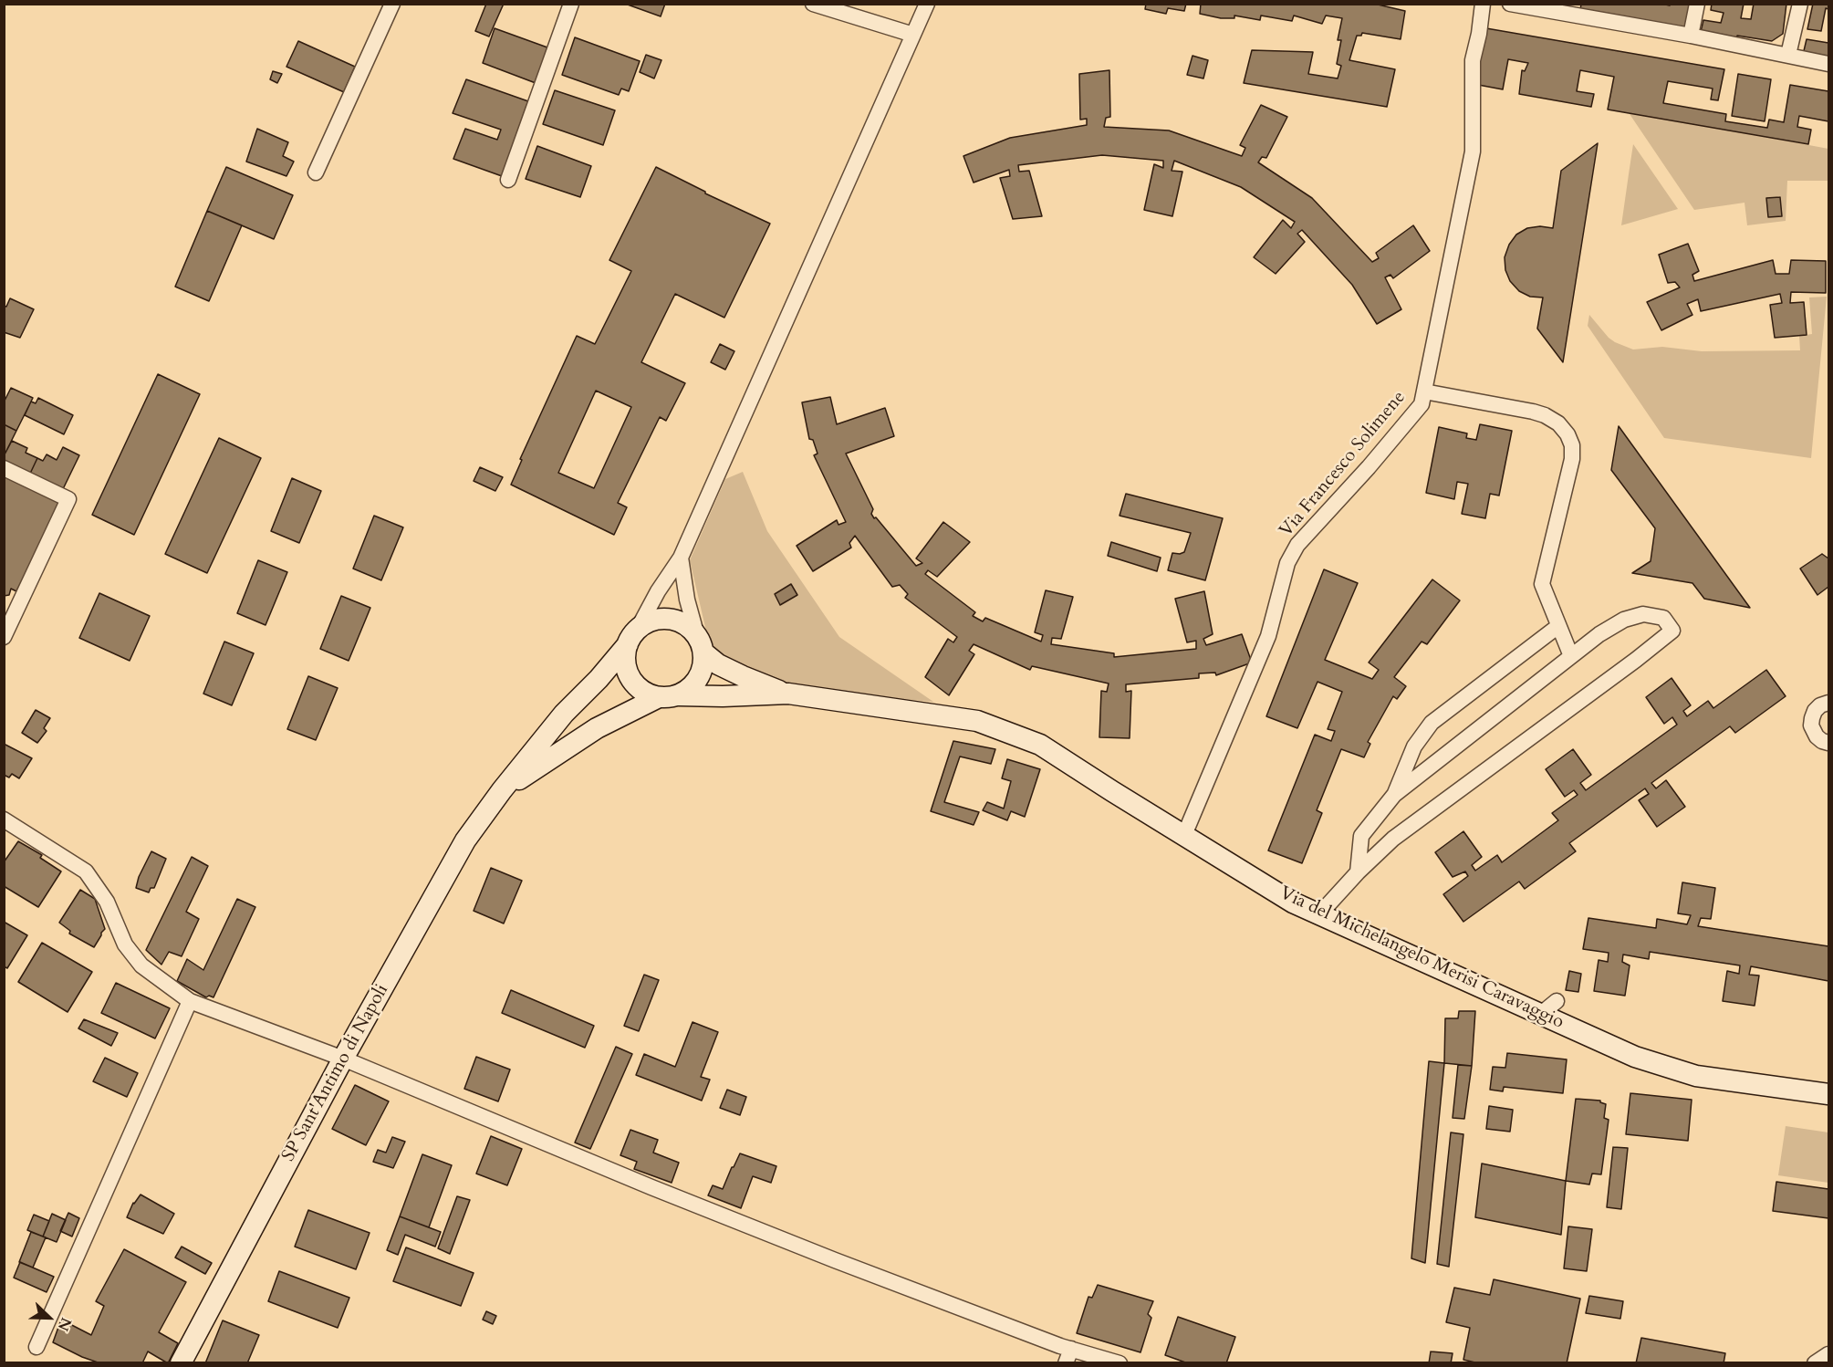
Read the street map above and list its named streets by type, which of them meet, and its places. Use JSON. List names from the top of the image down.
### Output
{
  "streets": {
    "street": ["Via Francesco Solimene", "Via del Michelangelo Merisi Caravaggio", "SP Sant'Antimo di Napoli"]
  },
  "crossings": [
    ["Via Francesco Solimene", "Via del Michelangelo Merisi Caravaggio"],
    ["Via del Michelangelo Merisi Caravaggio", "SP Sant'Antimo di Napoli"]
  ],
  "north": "bottom right"
}
